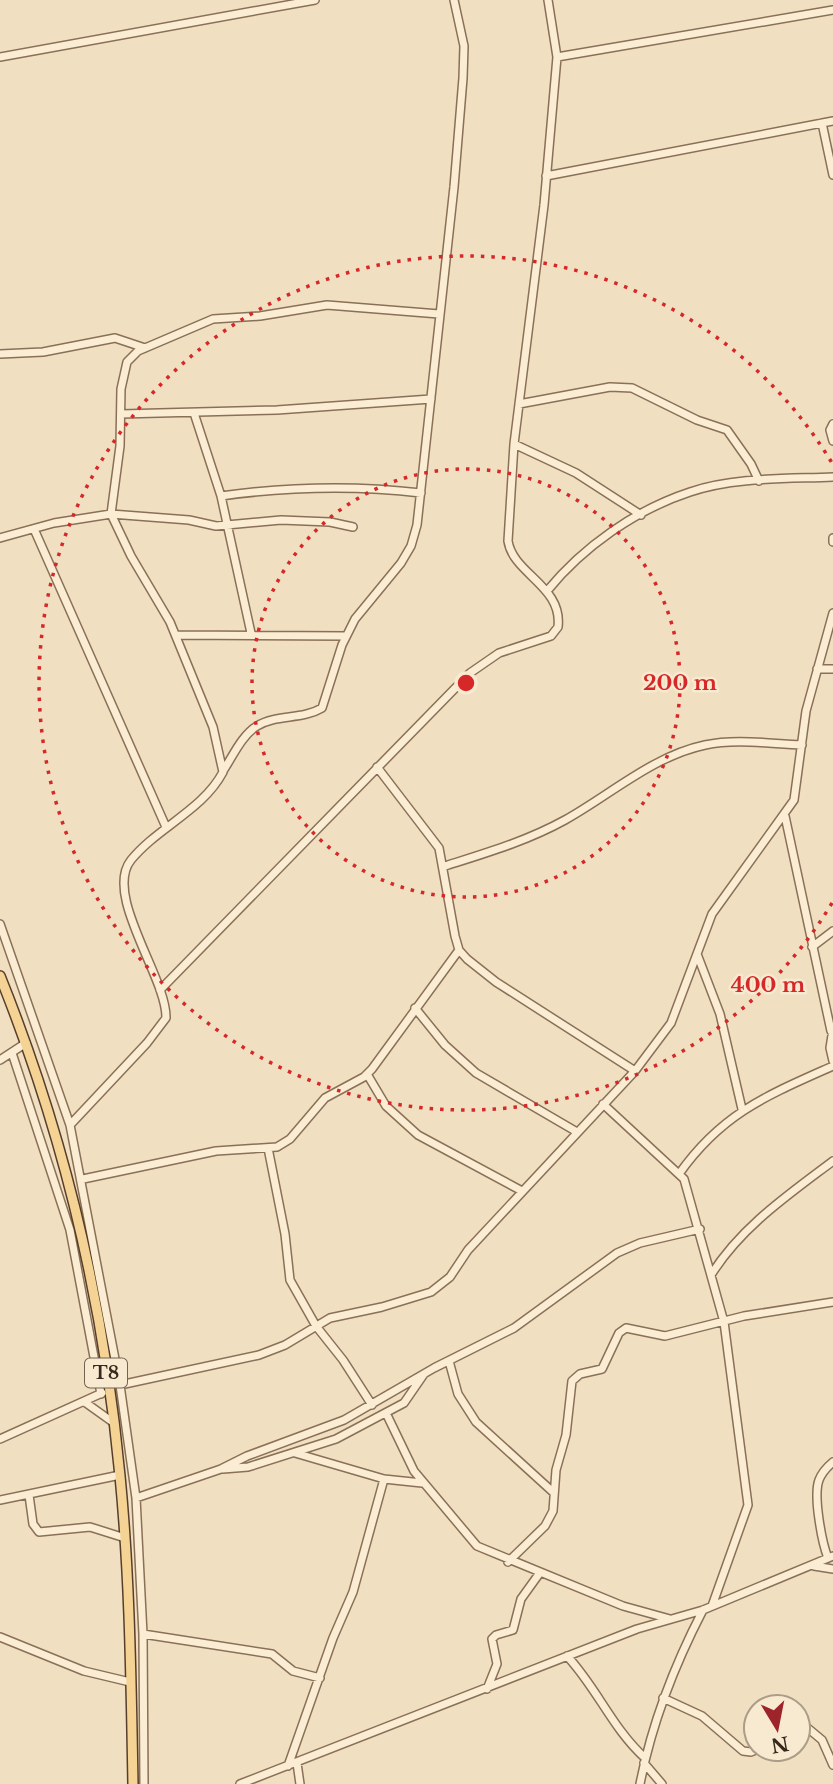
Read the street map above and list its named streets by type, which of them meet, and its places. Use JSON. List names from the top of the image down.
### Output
{
  "streets": {
    "main road": ["T8"]
  },
  "north": "bottom",
  "rings": ["200 m", "400 m"]
}
